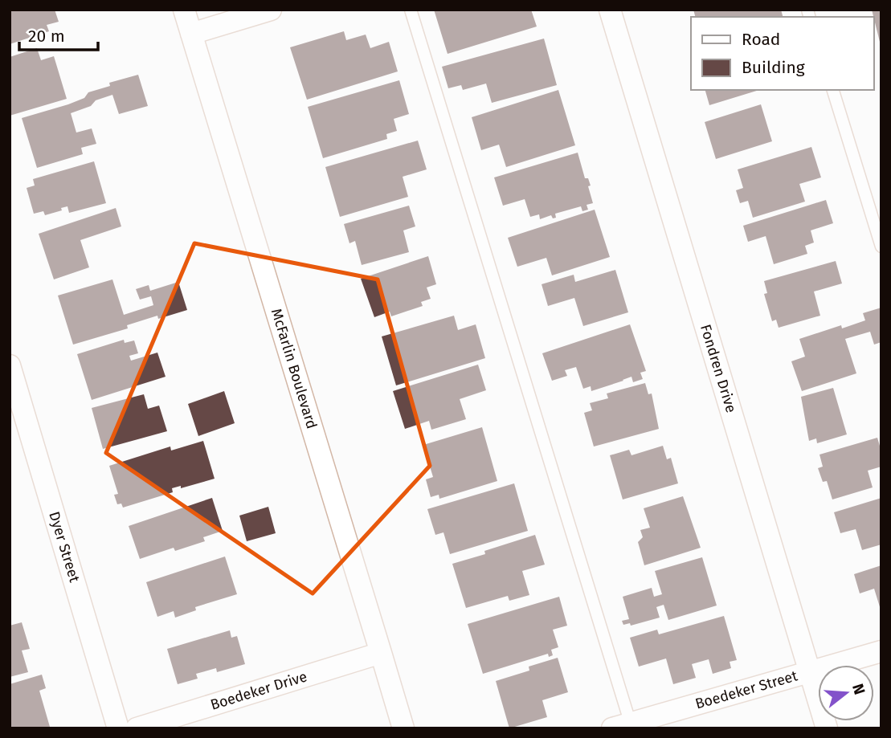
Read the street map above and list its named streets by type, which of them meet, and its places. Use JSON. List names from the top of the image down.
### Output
{
  "streets": {
    "street": [
      "McFarlin Boulevard",
      "Fondren Drive",
      "Dyer Street",
      "Boedeker Street",
      "Boedeker Drive"
    ]
  },
  "crossings": [
    ["McFarlin Boulevard", "Boedeker Drive"],
    ["Fondren Drive", "Boedeker Street"]
  ],
  "legend": ["Road", "Building"],
  "scale_bar": "20 m",
  "north": "right"
}
